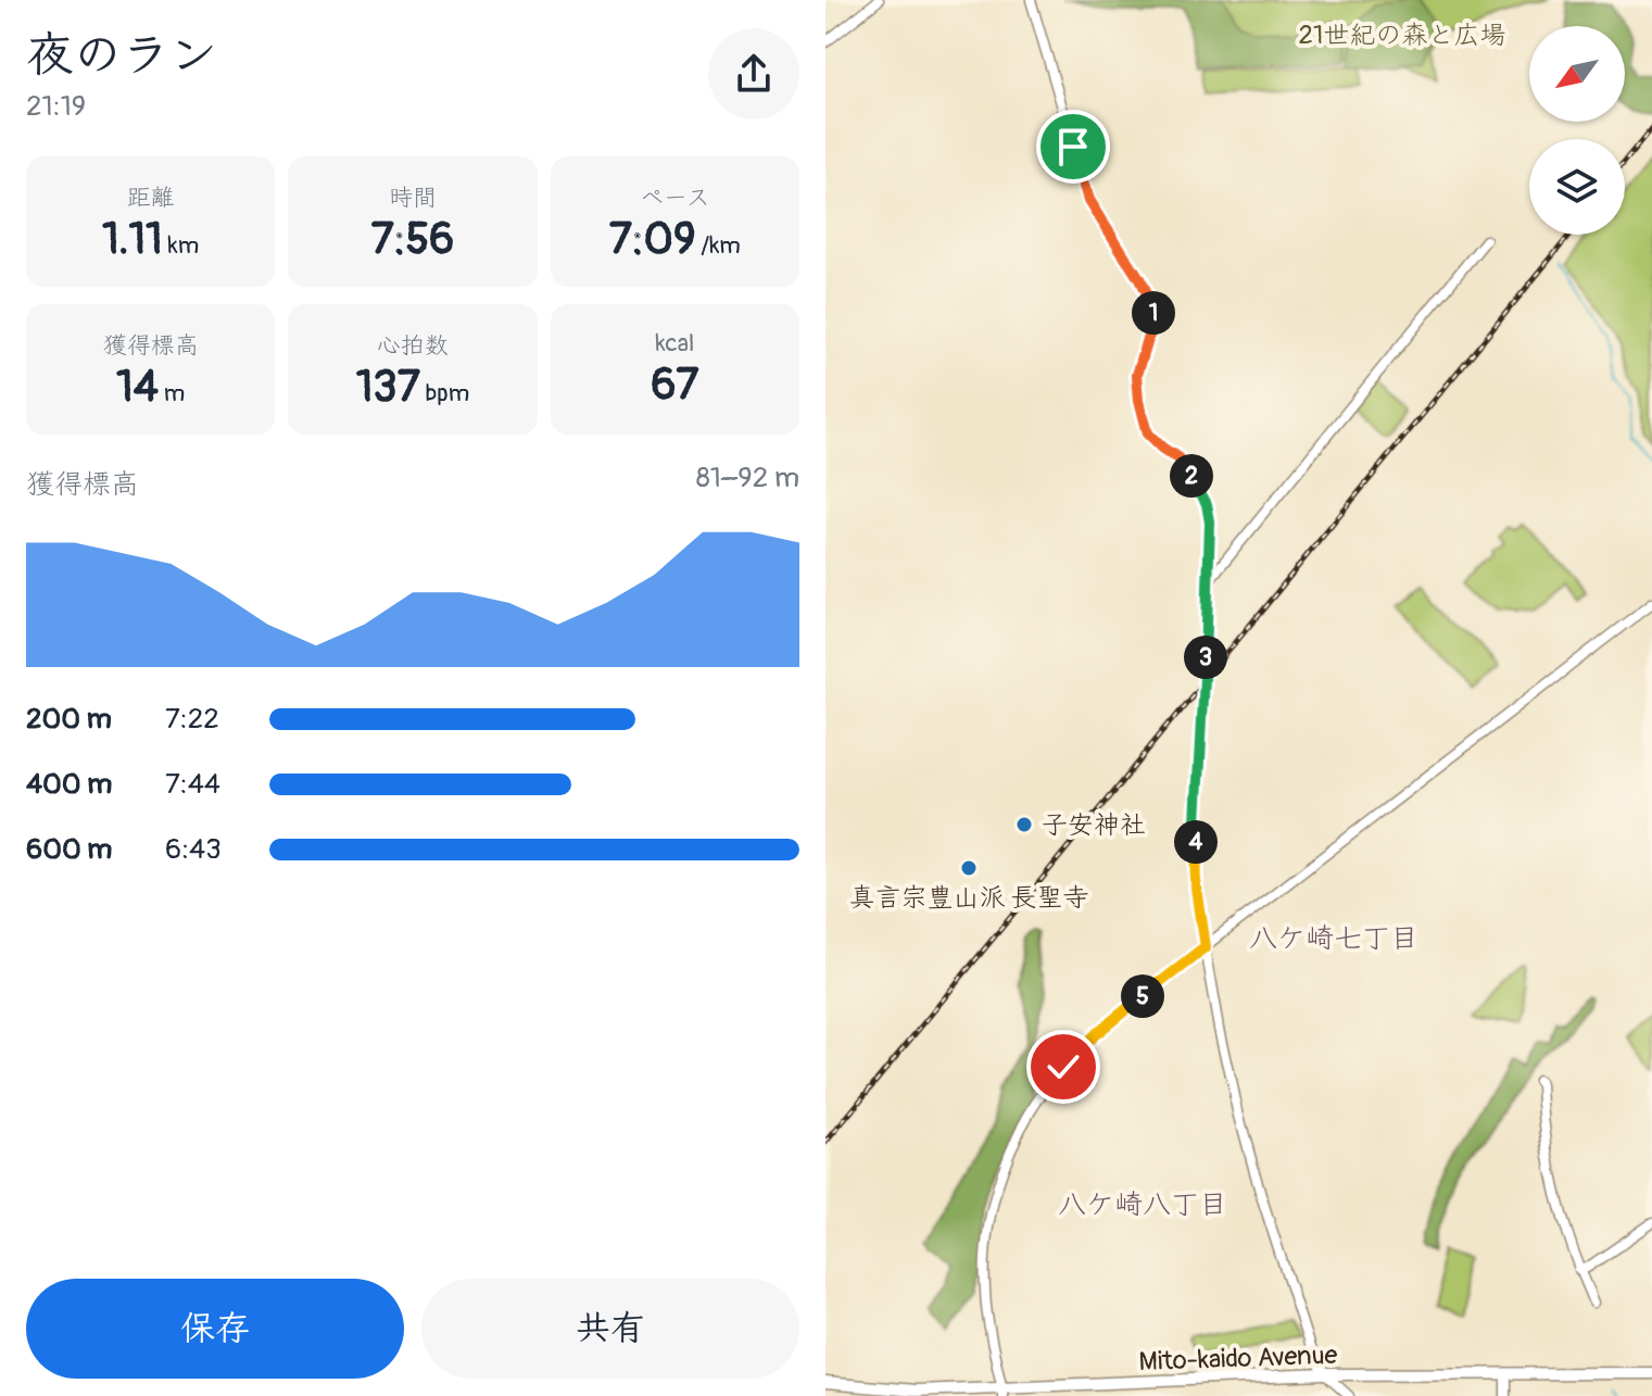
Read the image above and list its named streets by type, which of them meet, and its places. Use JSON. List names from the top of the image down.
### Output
{
  "streets": {
    "highway": ["Mito-kaido Avenue"]
  },
  "districts": ["八ケ崎七丁目", "八ケ崎八丁目"],
  "parks": ["21世紀の森と広場"],
  "places": ["子安神社", "真言宗豊山派 長聖寺"],
  "north": "bottom left",
  "page": {
    "heading": ["夜のラン", "21:19"],
    "stats": [
      ["距離", "1.11 km"],
      ["時間", "7:56"],
      ["ペース", "7:09 /km"],
      ["獲得標高", "14 m"],
      ["心拍数", "137 bpm"],
      ["kcal", "67"]
    ],
    "pins": [
      "1",
      "2",
      "3",
      "4",
      "5"
    ],
    "chart": ["獲得標高", "81–92 m"],
    "list": [
      {
        "name": "200 m",
        "note": "7:22"
      },
      {
        "name": "400 m",
        "note": "7:44"
      },
      {
        "name": "600 m",
        "note": "6:43"
      }
    ],
    "buttons": ["保存", "共有"]
  }
}
